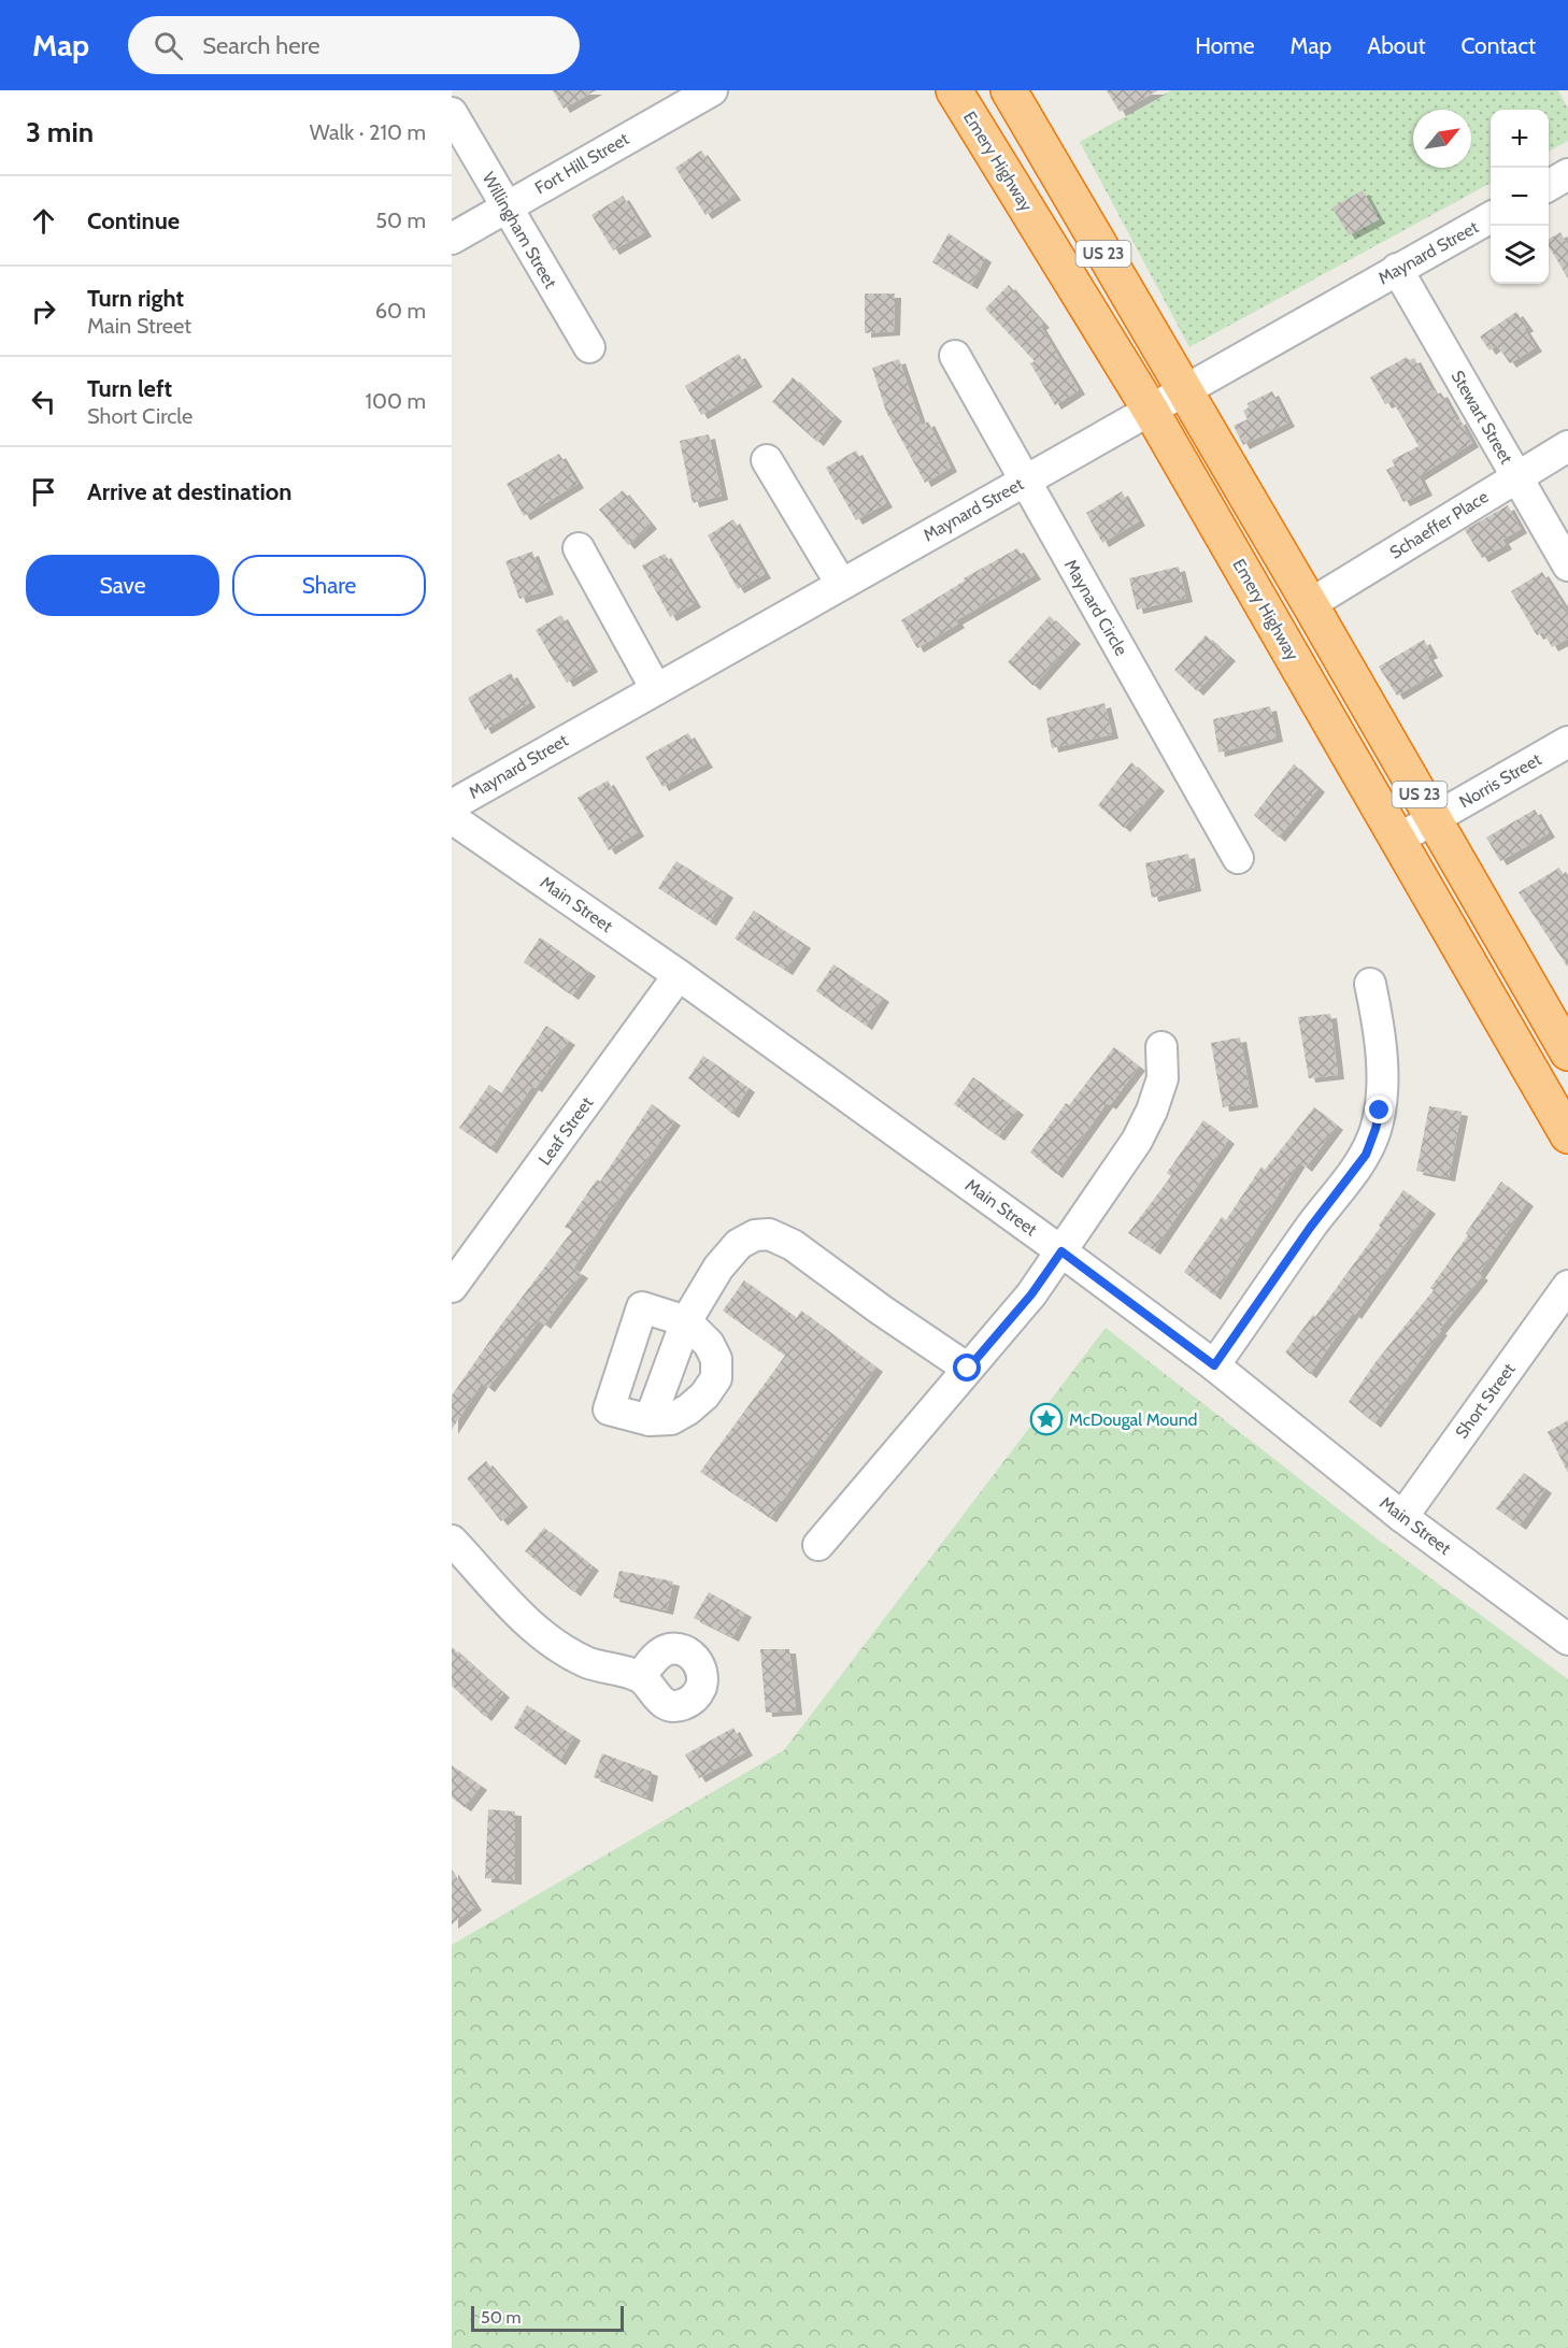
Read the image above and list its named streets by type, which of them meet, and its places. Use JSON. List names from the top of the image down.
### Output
{
  "streets": {
    "highway": ["Emery Highway", "US 23"],
    "street": [
      "Fort Hill Street",
      "Willingham Street",
      "Maynard Street",
      "Stewart Street",
      "Schaeffer Place",
      "Maynard Circle",
      "Norris Street",
      "Main Street",
      "Leaf Street",
      "Short Street"
    ]
  },
  "crossings": [
    ["Emery Highway", "Maynard Street"],
    ["Emery Highway", "Norris Street"],
    ["Fort Hill Street", "Willingham Street"],
    ["Maynard Street", "US 23"],
    ["Maynard Street", "Stewart Street"],
    ["Maynard Street", "Maynard Circle"],
    ["US 23", "Schaeffer Place"],
    ["US 23", "Norris Street"],
    ["Stewart Street", "Schaeffer Place"],
    ["Main Street", "Leaf Street"],
    ["Main Street", "Short Street"]
  ],
  "places": {
    "place": ["McDougal Mound"]
  },
  "scale_bar": "50 m",
  "north": "top right",
  "page": {
    "header": "Map",
    "search": "Search here",
    "nav": [
      "Home",
      "Map",
      "About",
      "Contact"
    ],
    "heading": ["3 min", "Walk · 210 m"],
    "map_buttons": ["+", "−"],
    "list": [
      ["Continue", "50 m"],
      ["Turn right", "Main Street", "60 m"],
      ["Turn left", "Short Circle", "100 m"],
      "Arrive at destination"
    ],
    "buttons": ["Save", "Share"],
    "scale": "50 m"
  }
}
